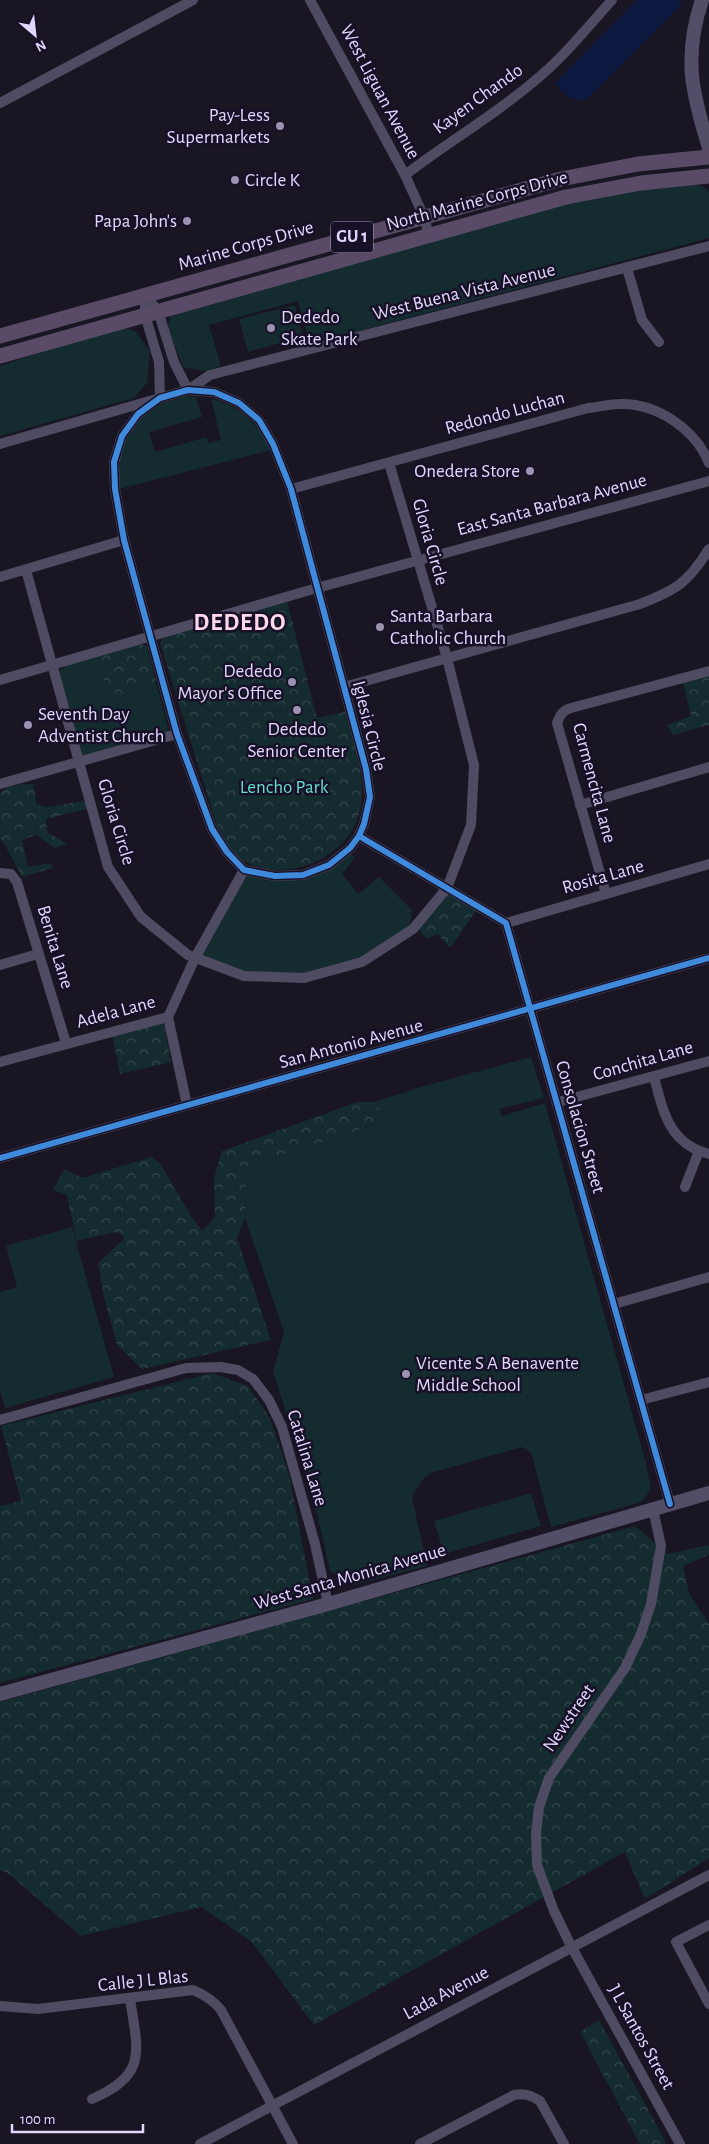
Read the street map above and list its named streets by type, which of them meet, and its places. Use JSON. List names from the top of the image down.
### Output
{
  "streets": {
    "main road": [
      "North Marine Corps Drive",
      "GU 1",
      "Marine Corps Drive",
      "West Santa Monica Avenue"
    ],
    "street": [
      "West Liguan Avenue",
      "Kayen Chando",
      "West Buena Vista Avenue",
      "Redondo Luchan",
      "East Santa Barbara Avenue",
      "Gloria Circle",
      "Iglesia Circle",
      "Carmencita Lane",
      "Rosita Lane",
      "Benita Lane",
      "Adela Lane",
      "San Antonio Avenue",
      "Conchita Lane",
      "Consolacion Street",
      "Catalina Lane",
      "Newstreet",
      "Calle J L Blas",
      "Lada Avenue",
      "J L Santos Street"
    ]
  },
  "crossings": [
    ["West Liguan Avenue", "Kayen Chando"],
    ["West Buena Vista Avenue", "Iglesia Circle"],
    ["Redondo Luchan", "Gloria Circle"],
    ["Redondo Luchan", "Iglesia Circle"],
    ["East Santa Barbara Avenue", "Gloria Circle"],
    ["East Santa Barbara Avenue", "Iglesia Circle"],
    ["Gloria Circle", "Adela Lane"],
    ["Iglesia Circle", "Adela Lane"],
    ["Carmencita Lane", "Rosita Lane"],
    ["Rosita Lane", "Consolacion Street"],
    ["Benita Lane", "Adela Lane"],
    ["San Antonio Avenue", "Consolacion Street"],
    ["Conchita Lane", "Consolacion Street"],
    ["Consolacion Street", "West Santa Monica Avenue"],
    ["Catalina Lane", "West Santa Monica Avenue"],
    ["West Santa Monica Avenue", "Newstreet"],
    ["Newstreet", "Lada Avenue"],
    ["Newstreet", "J L Santos Street"],
    ["Calle J L Blas", "Lada Avenue"],
    ["Lada Avenue", "J L Santos Street"]
  ],
  "districts": ["DEDEDO"],
  "parks": ["Lencho Park"],
  "places": [
    "Pay-Less Supermarkets",
    "Circle K",
    "Papa John's",
    "Dededo Skate Park",
    "Onedera Store",
    "Santa Barbara Catholic Church",
    "Dededo Mayor's Office",
    "Dededo Senior Center",
    "Seventh Day Adventist Church",
    "Vicente S A Benavente Middle School"
  ],
  "scale_bar": "100 m",
  "north": "bottom right"
}
